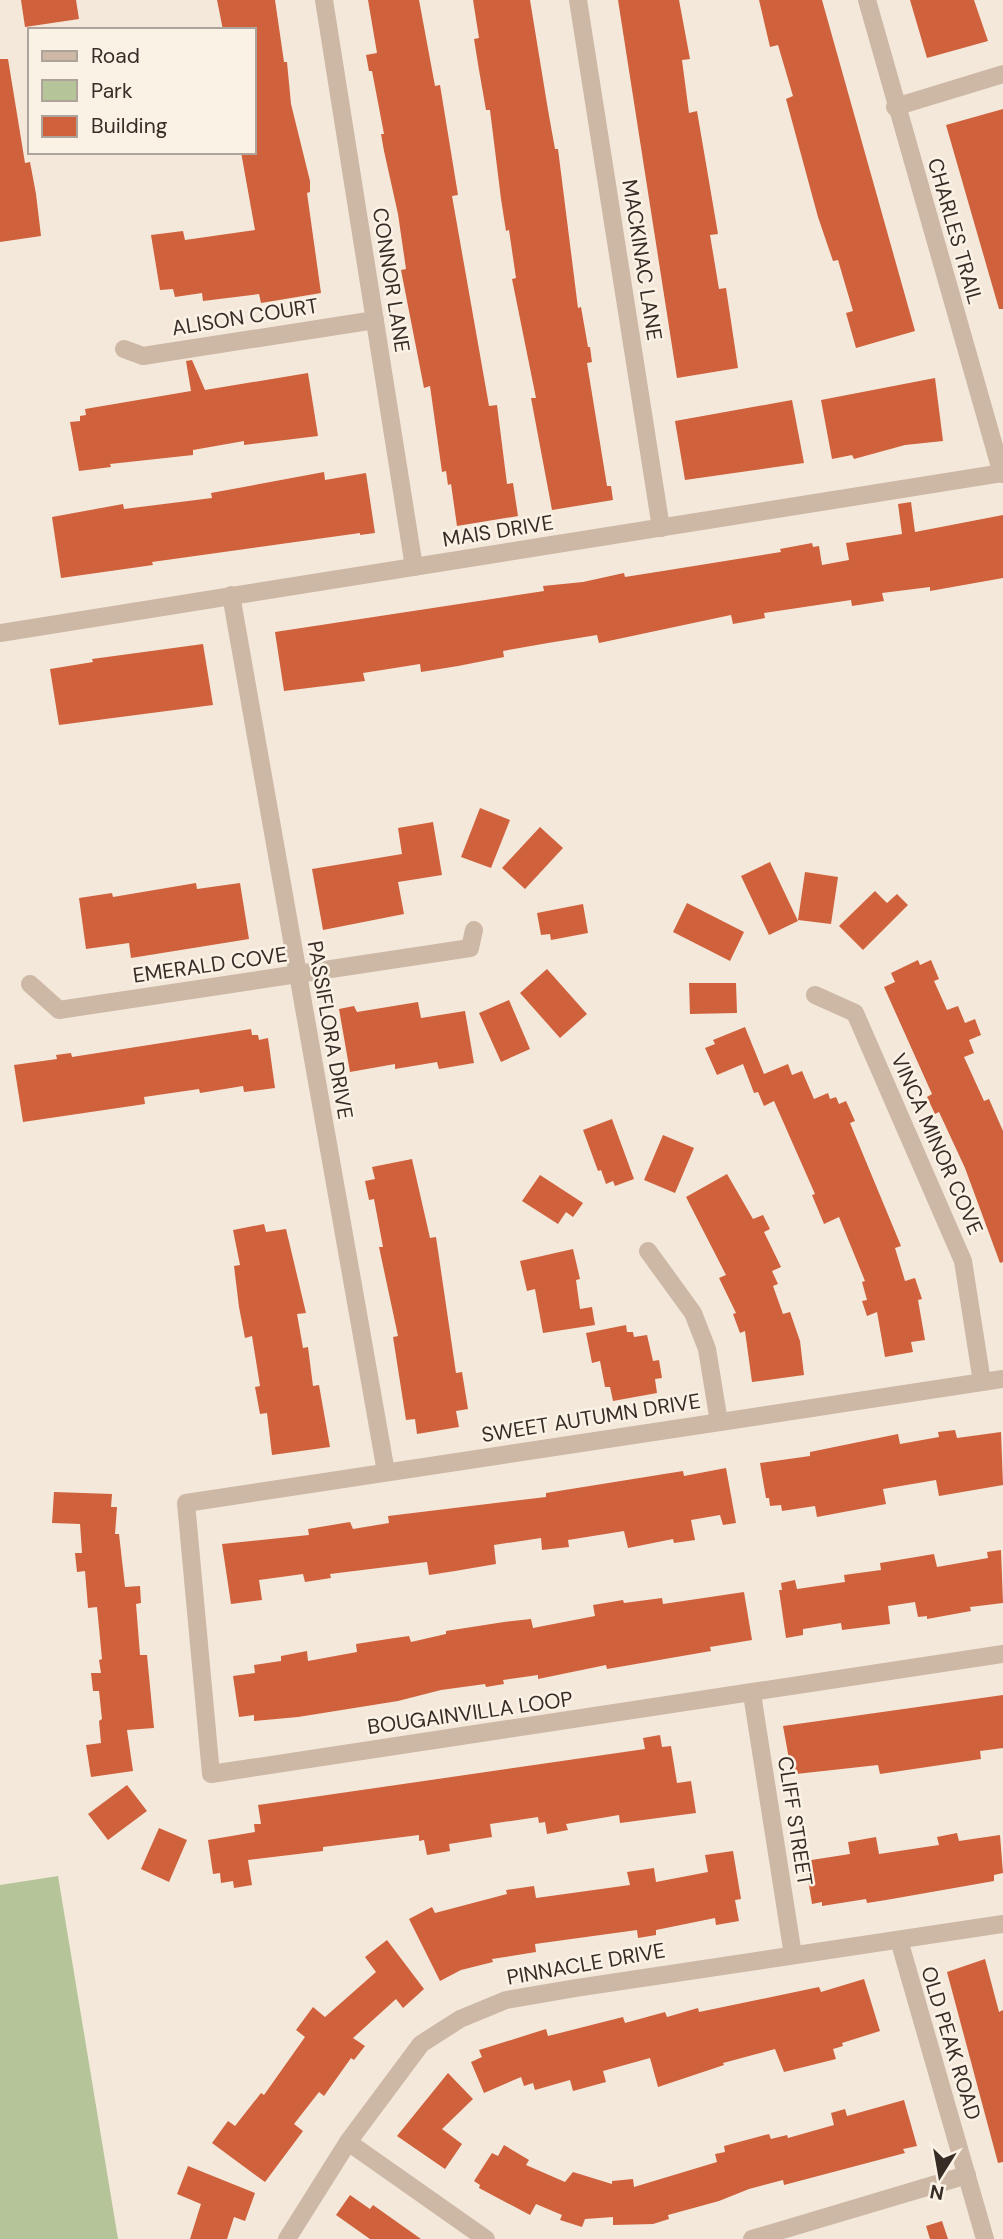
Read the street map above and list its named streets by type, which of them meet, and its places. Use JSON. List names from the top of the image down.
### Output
{
  "streets": {
    "street": [
      "CHARLES TRAIL",
      "MACKINAC LANE",
      "CONNOR LANE",
      "ALISON COURT",
      "MAIS DRIVE",
      "EMERALD COVE",
      "PASSIFLORA DRIVE",
      "VINCA MINOR COVE",
      "SWEET AUTUMN DRIVE",
      "BOUGAINVILLA LOOP",
      "CLIFF STREET",
      "PINNACLE DRIVE",
      "OLD PEAK ROAD"
    ]
  },
  "crossings": [
    ["CHARLES TRAIL", "MAIS DRIVE"],
    ["MACKINAC LANE", "MAIS DRIVE"],
    ["CONNOR LANE", "ALISON COURT"],
    ["CONNOR LANE", "MAIS DRIVE"],
    ["MAIS DRIVE", "PASSIFLORA DRIVE"],
    ["EMERALD COVE", "PASSIFLORA DRIVE"],
    ["PASSIFLORA DRIVE", "SWEET AUTUMN DRIVE"],
    ["VINCA MINOR COVE", "SWEET AUTUMN DRIVE"],
    ["SWEET AUTUMN DRIVE", "BOUGAINVILLA LOOP"],
    ["BOUGAINVILLA LOOP", "CLIFF STREET"],
    ["CLIFF STREET", "PINNACLE DRIVE"],
    ["PINNACLE DRIVE", "OLD PEAK ROAD"]
  ],
  "legend": ["Road", "Park", "Building"],
  "north": "bottom"
}
